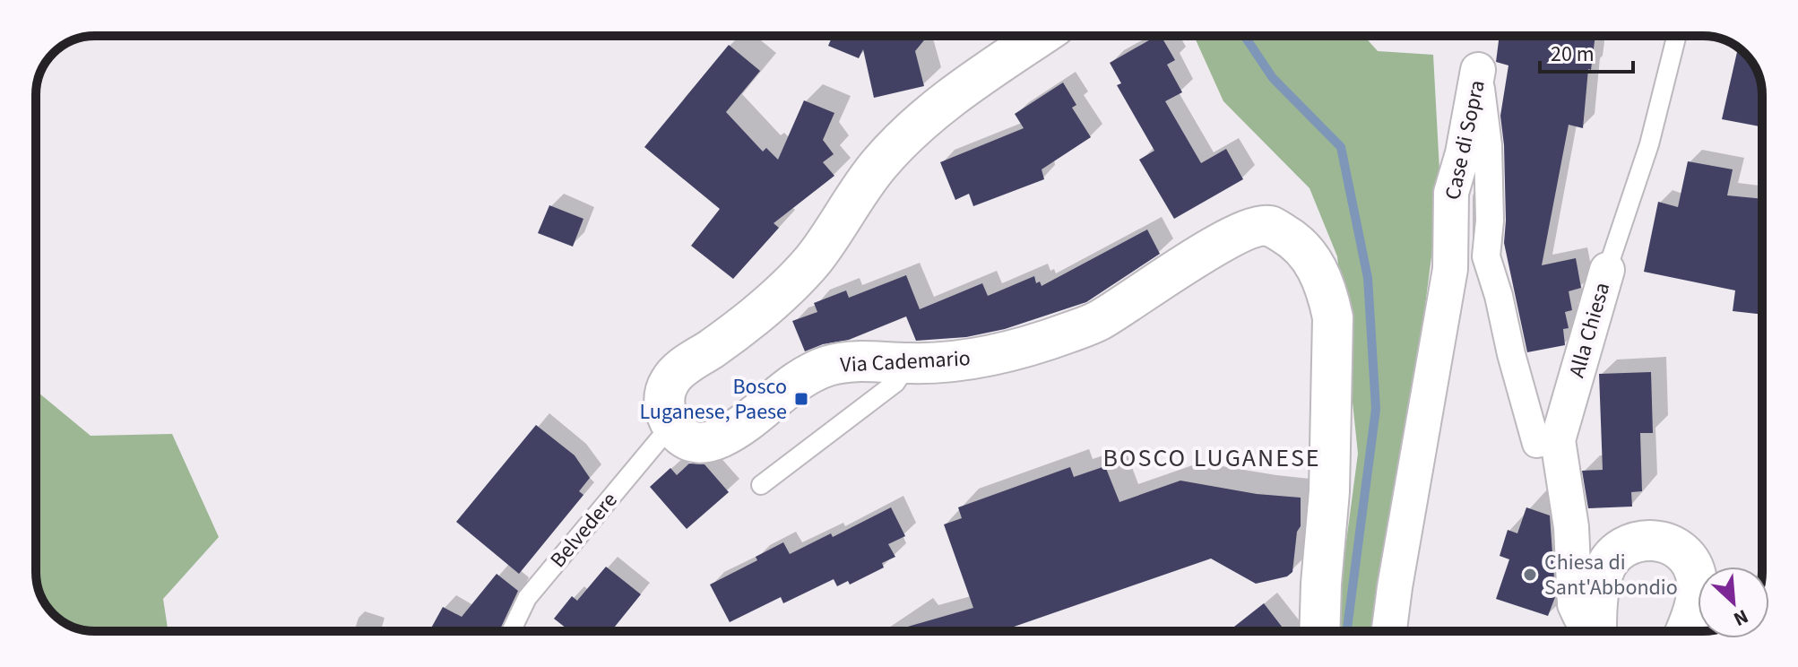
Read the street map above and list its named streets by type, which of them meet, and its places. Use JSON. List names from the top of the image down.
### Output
{
  "streets": {
    "street": ["Case di Sopra", "Alla Chiesa", "Via Cademario"],
    "lane": ["Belvedere"]
  },
  "crossings": [
    ["Case di Sopra", "Alla Chiesa"],
    ["Via Cademario", "Belvedere"]
  ],
  "districts": ["BOSCO LUGANESE"],
  "places": {
    "transit": ["Bosco Luganese, Paese"],
    "other": ["Chiesa di Sant'Abbondio"]
  },
  "scale_bar": "20 m",
  "north": "bottom right"
}
